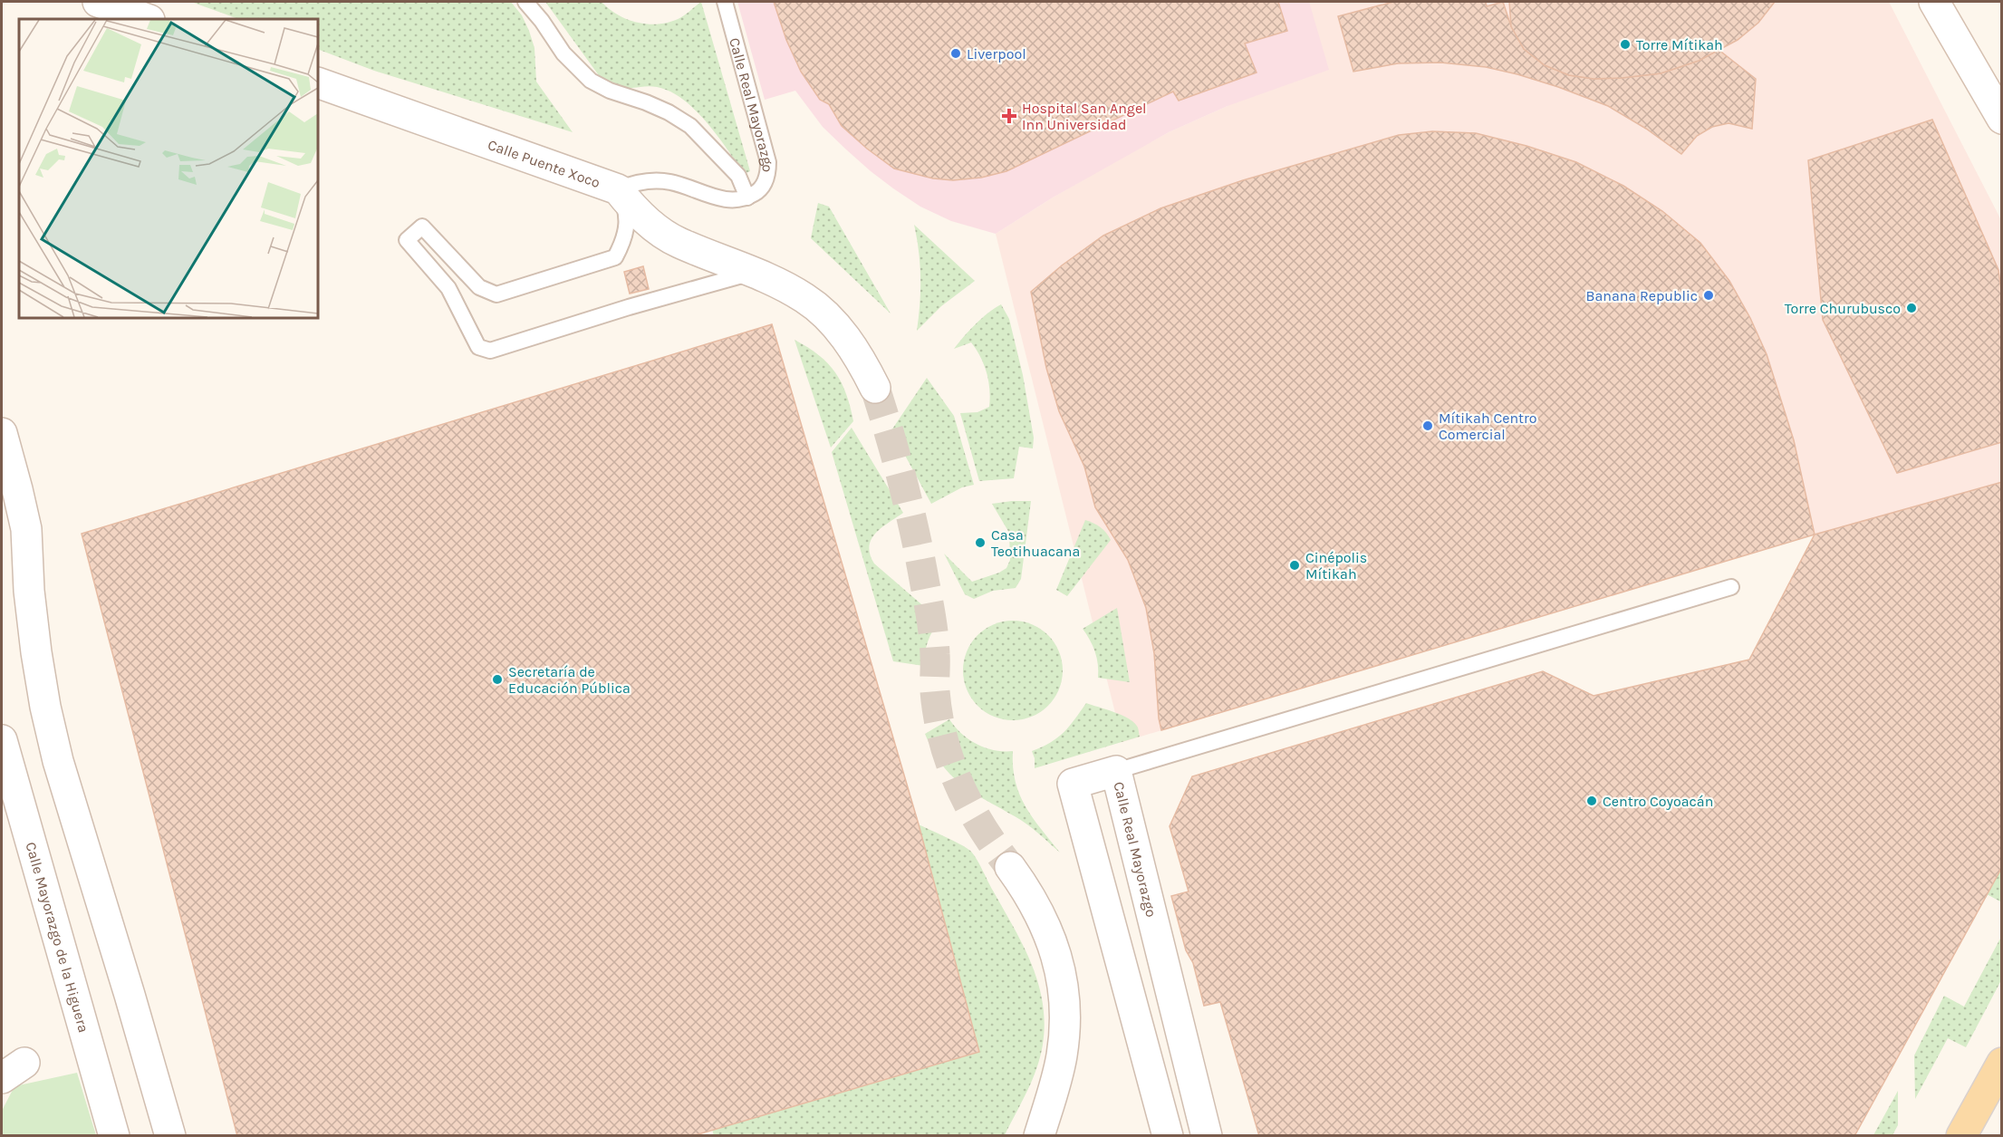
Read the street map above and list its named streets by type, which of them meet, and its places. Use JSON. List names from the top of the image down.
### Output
{
  "streets": {
    "street": ["Calle Real Mayorazgo", "Calle Puente Xoco", "Calle Mayorazgo de la Higuera"]
  },
  "places": {
    "other": [
      "Torre Mítikah",
      "Liverpool",
      "Banana Republic",
      "Torre Churubusco",
      "Mítikah Centro Comercial",
      "Casa Teotihuacana",
      "Cinépolis Mítikah",
      "Secretaría de Educación Pública",
      "Centro Coyoacán"
    ],
    "health": ["Hospital San Angel Inn Universidad"]
  }
}
